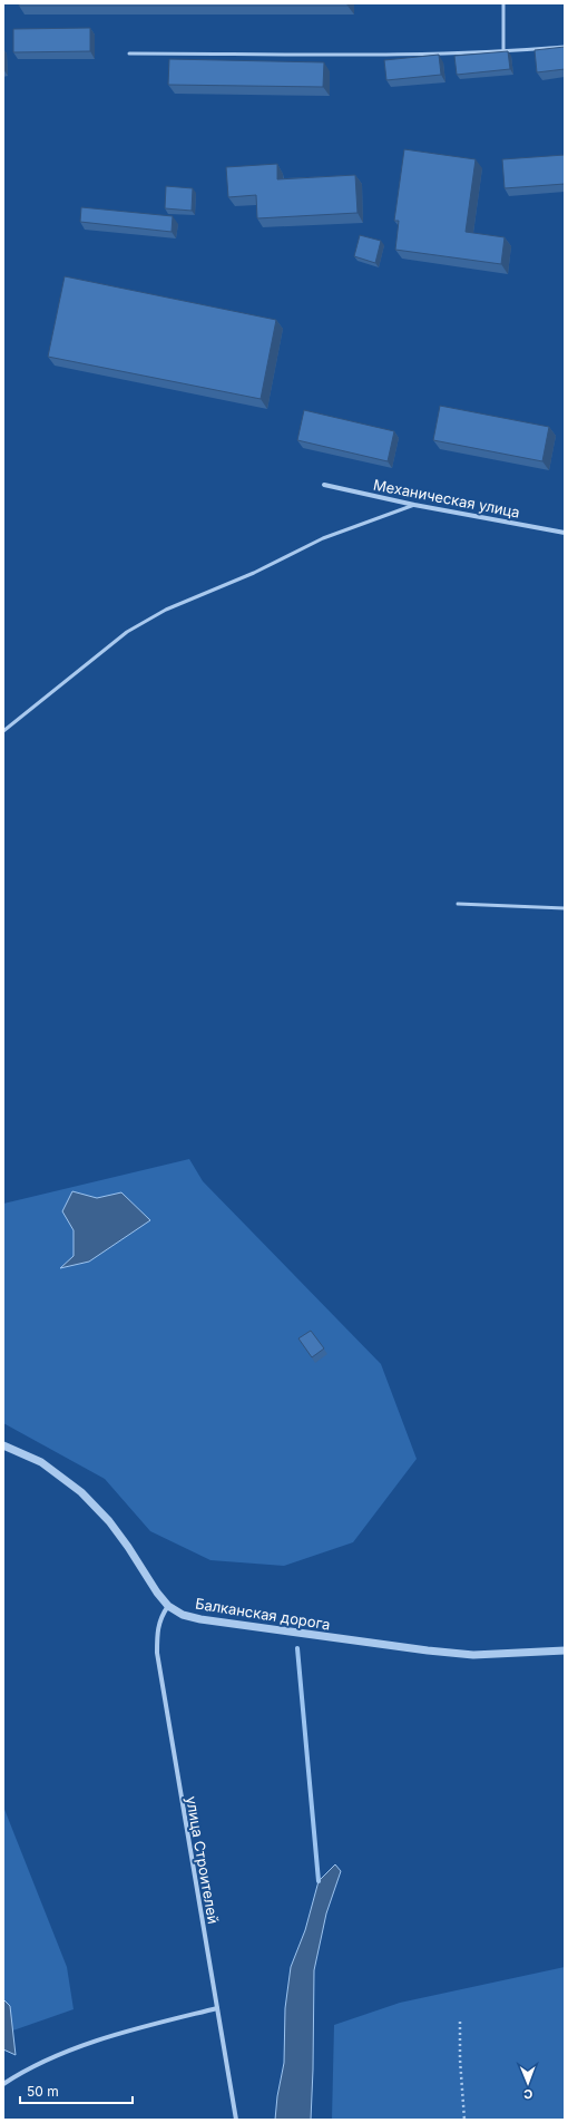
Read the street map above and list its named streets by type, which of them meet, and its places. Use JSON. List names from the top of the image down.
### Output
{
  "streets": {
    "street": ["Механическая улица", "Балканская дорога", "улица Строителей"]
  },
  "crossings": [
    ["Балканская дорога", "улица Строителей"]
  ],
  "scale_bar": "50 m",
  "north": "bottom"
}
